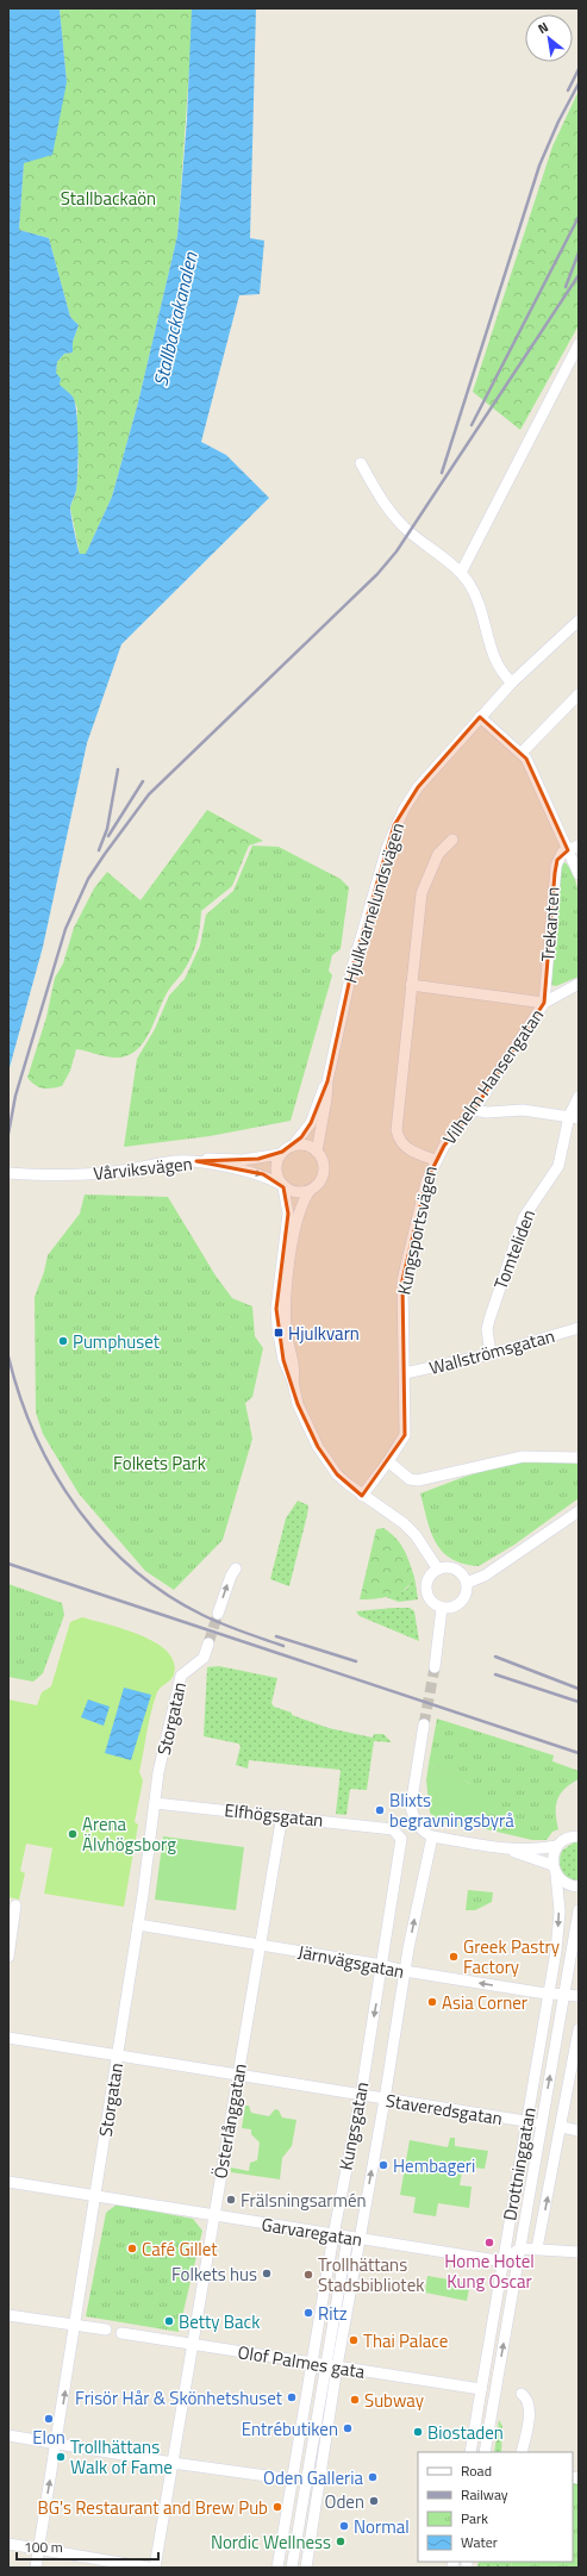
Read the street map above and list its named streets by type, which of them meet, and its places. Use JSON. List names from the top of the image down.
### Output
{
  "streets": {
    "street": [
      "Hjulkvarnelundsvägen",
      "Trekanten",
      "Vilhelm Hansengatan",
      "Vårviksvägen",
      "Kungsportsvägen",
      "Tomteliden",
      "Wallströmsgatan",
      "Storgatan",
      "Elfhögsgatan",
      "Järnvägsgatan",
      "Staveredsgatan",
      "Österlånggatan",
      "Kungsgatan",
      "Drottninggatan",
      "Garvaregatan",
      "Olof Palmes gata"
    ]
  },
  "crossings": [
    ["Hjulkvarnelundsvägen", "Vårviksvägen"],
    ["Trekanten", "Vilhelm Hansengatan"],
    ["Vilhelm Hansengatan", "Kungsportsvägen"],
    ["Kungsportsvägen", "Wallströmsgatan"],
    ["Tomteliden", "Wallströmsgatan"],
    ["Storgatan", "Elfhögsgatan"],
    ["Storgatan", "Järnvägsgatan"],
    ["Storgatan", "Staveredsgatan"],
    ["Storgatan", "Garvaregatan"],
    ["Elfhögsgatan", "Österlånggatan"],
    ["Elfhögsgatan", "Kungsgatan"],
    ["Järnvägsgatan", "Österlånggatan"],
    ["Järnvägsgatan", "Kungsgatan"],
    ["Järnvägsgatan", "Drottninggatan"],
    ["Staveredsgatan", "Österlånggatan"],
    ["Staveredsgatan", "Kungsgatan"],
    ["Staveredsgatan", "Drottninggatan"],
    ["Österlånggatan", "Garvaregatan"],
    ["Österlånggatan", "Olof Palmes gata"],
    ["Kungsgatan", "Garvaregatan"],
    ["Kungsgatan", "Olof Palmes gata"],
    ["Drottninggatan", "Garvaregatan"],
    ["Drottninggatan", "Olof Palmes gata"]
  ],
  "water": ["Stallbackakanalen"],
  "parks": ["Stallbackaön", "Folkets Park"],
  "places": {
    "transit": ["Hjulkvarn"],
    "other": [
      "Pumphuset",
      "Blixts begravningsbyrå",
      "Arena Älvhögsborg",
      "Greek Pastry Factory",
      "Asia Corner",
      "Hembageri",
      "Frälsningsarmén",
      "Home Hotel Kung Oscar",
      "Café Gillet",
      "Folkets hus",
      "Trollhättans Stadsbibliotek",
      "Ritz",
      "Betty Back",
      "Thai Palace",
      "Frisör Hår & Skönhetshuset",
      "Subway",
      "Elon",
      "Entrébutiken",
      "Biostaden",
      "Trollhättans Walk of Fame",
      "Oden Galleria",
      "Oden",
      "BG's Restaurant and Brew Pub",
      "Normal",
      "Nordic Wellness"
    ]
  },
  "legend": [
    "Road",
    "Railway",
    "Park",
    "Water"
  ],
  "scale_bar": "100 m",
  "north": "top left"
}
